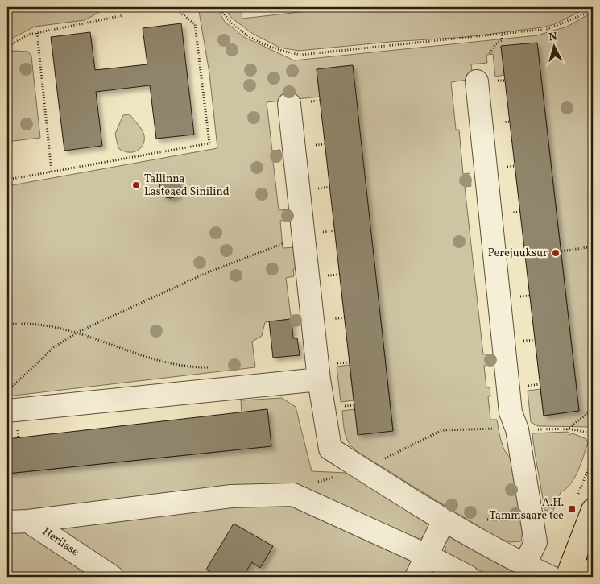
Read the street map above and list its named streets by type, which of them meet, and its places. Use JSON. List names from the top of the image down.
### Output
{
  "streets": {
    "street": ["Herilase"]
  },
  "places": {
    "other": ["Tallinna Lasteaed Sinilind", "Perejuuksur"],
    "transit": ["A.H. Tammsaare tee"]
  },
  "north": "top"
}
